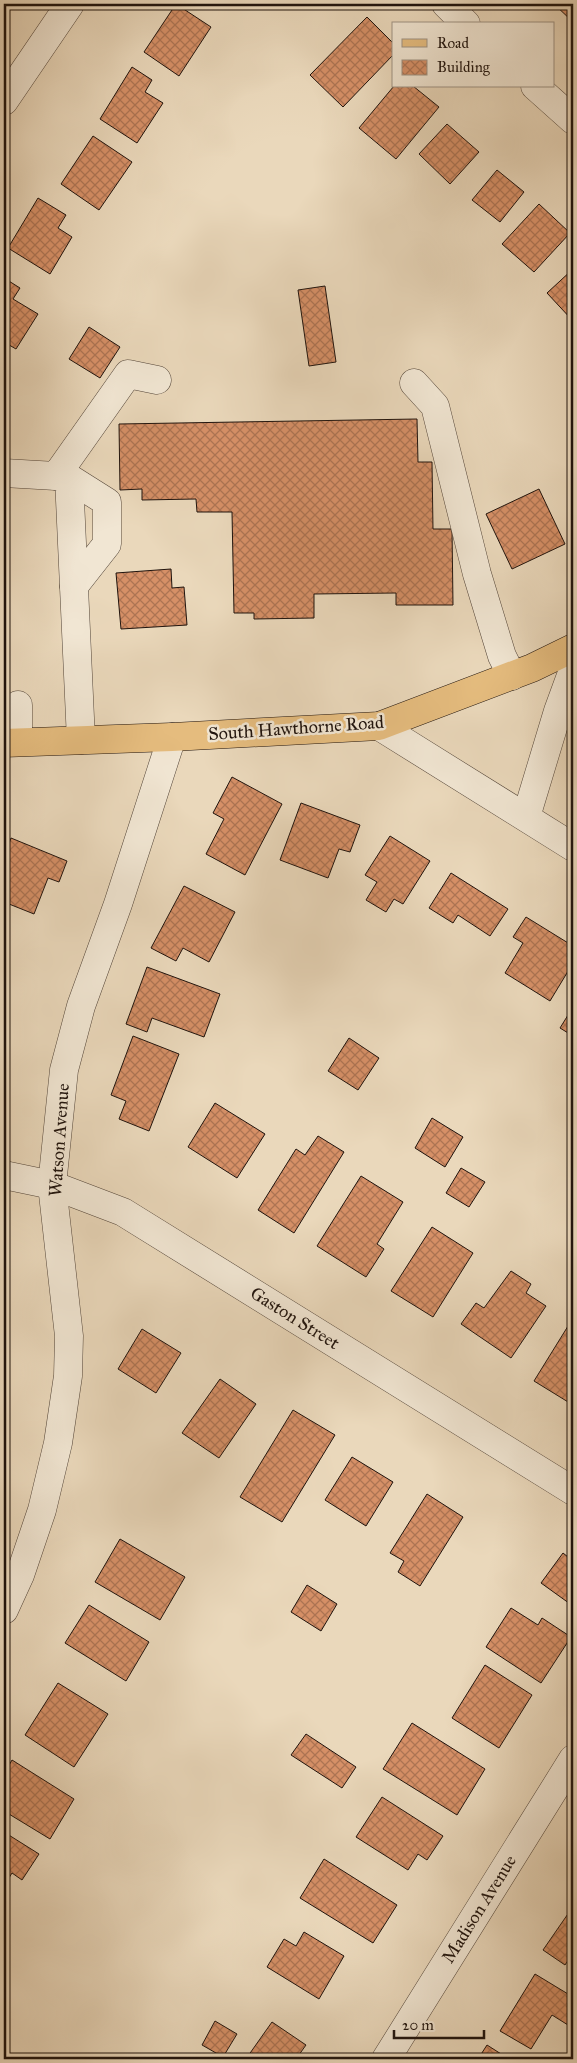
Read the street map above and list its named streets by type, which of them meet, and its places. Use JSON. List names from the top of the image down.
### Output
{
  "streets": {
    "main road": ["South Hawthorne Road"],
    "street": ["Watson Avenue", "Gaston Street", "Madison Avenue"]
  },
  "crossings": [
    ["South Hawthorne Road", "Watson Avenue"],
    ["Watson Avenue", "Gaston Street"]
  ],
  "legend": ["Road", "Building"],
  "scale_bar": "20 m"
}
